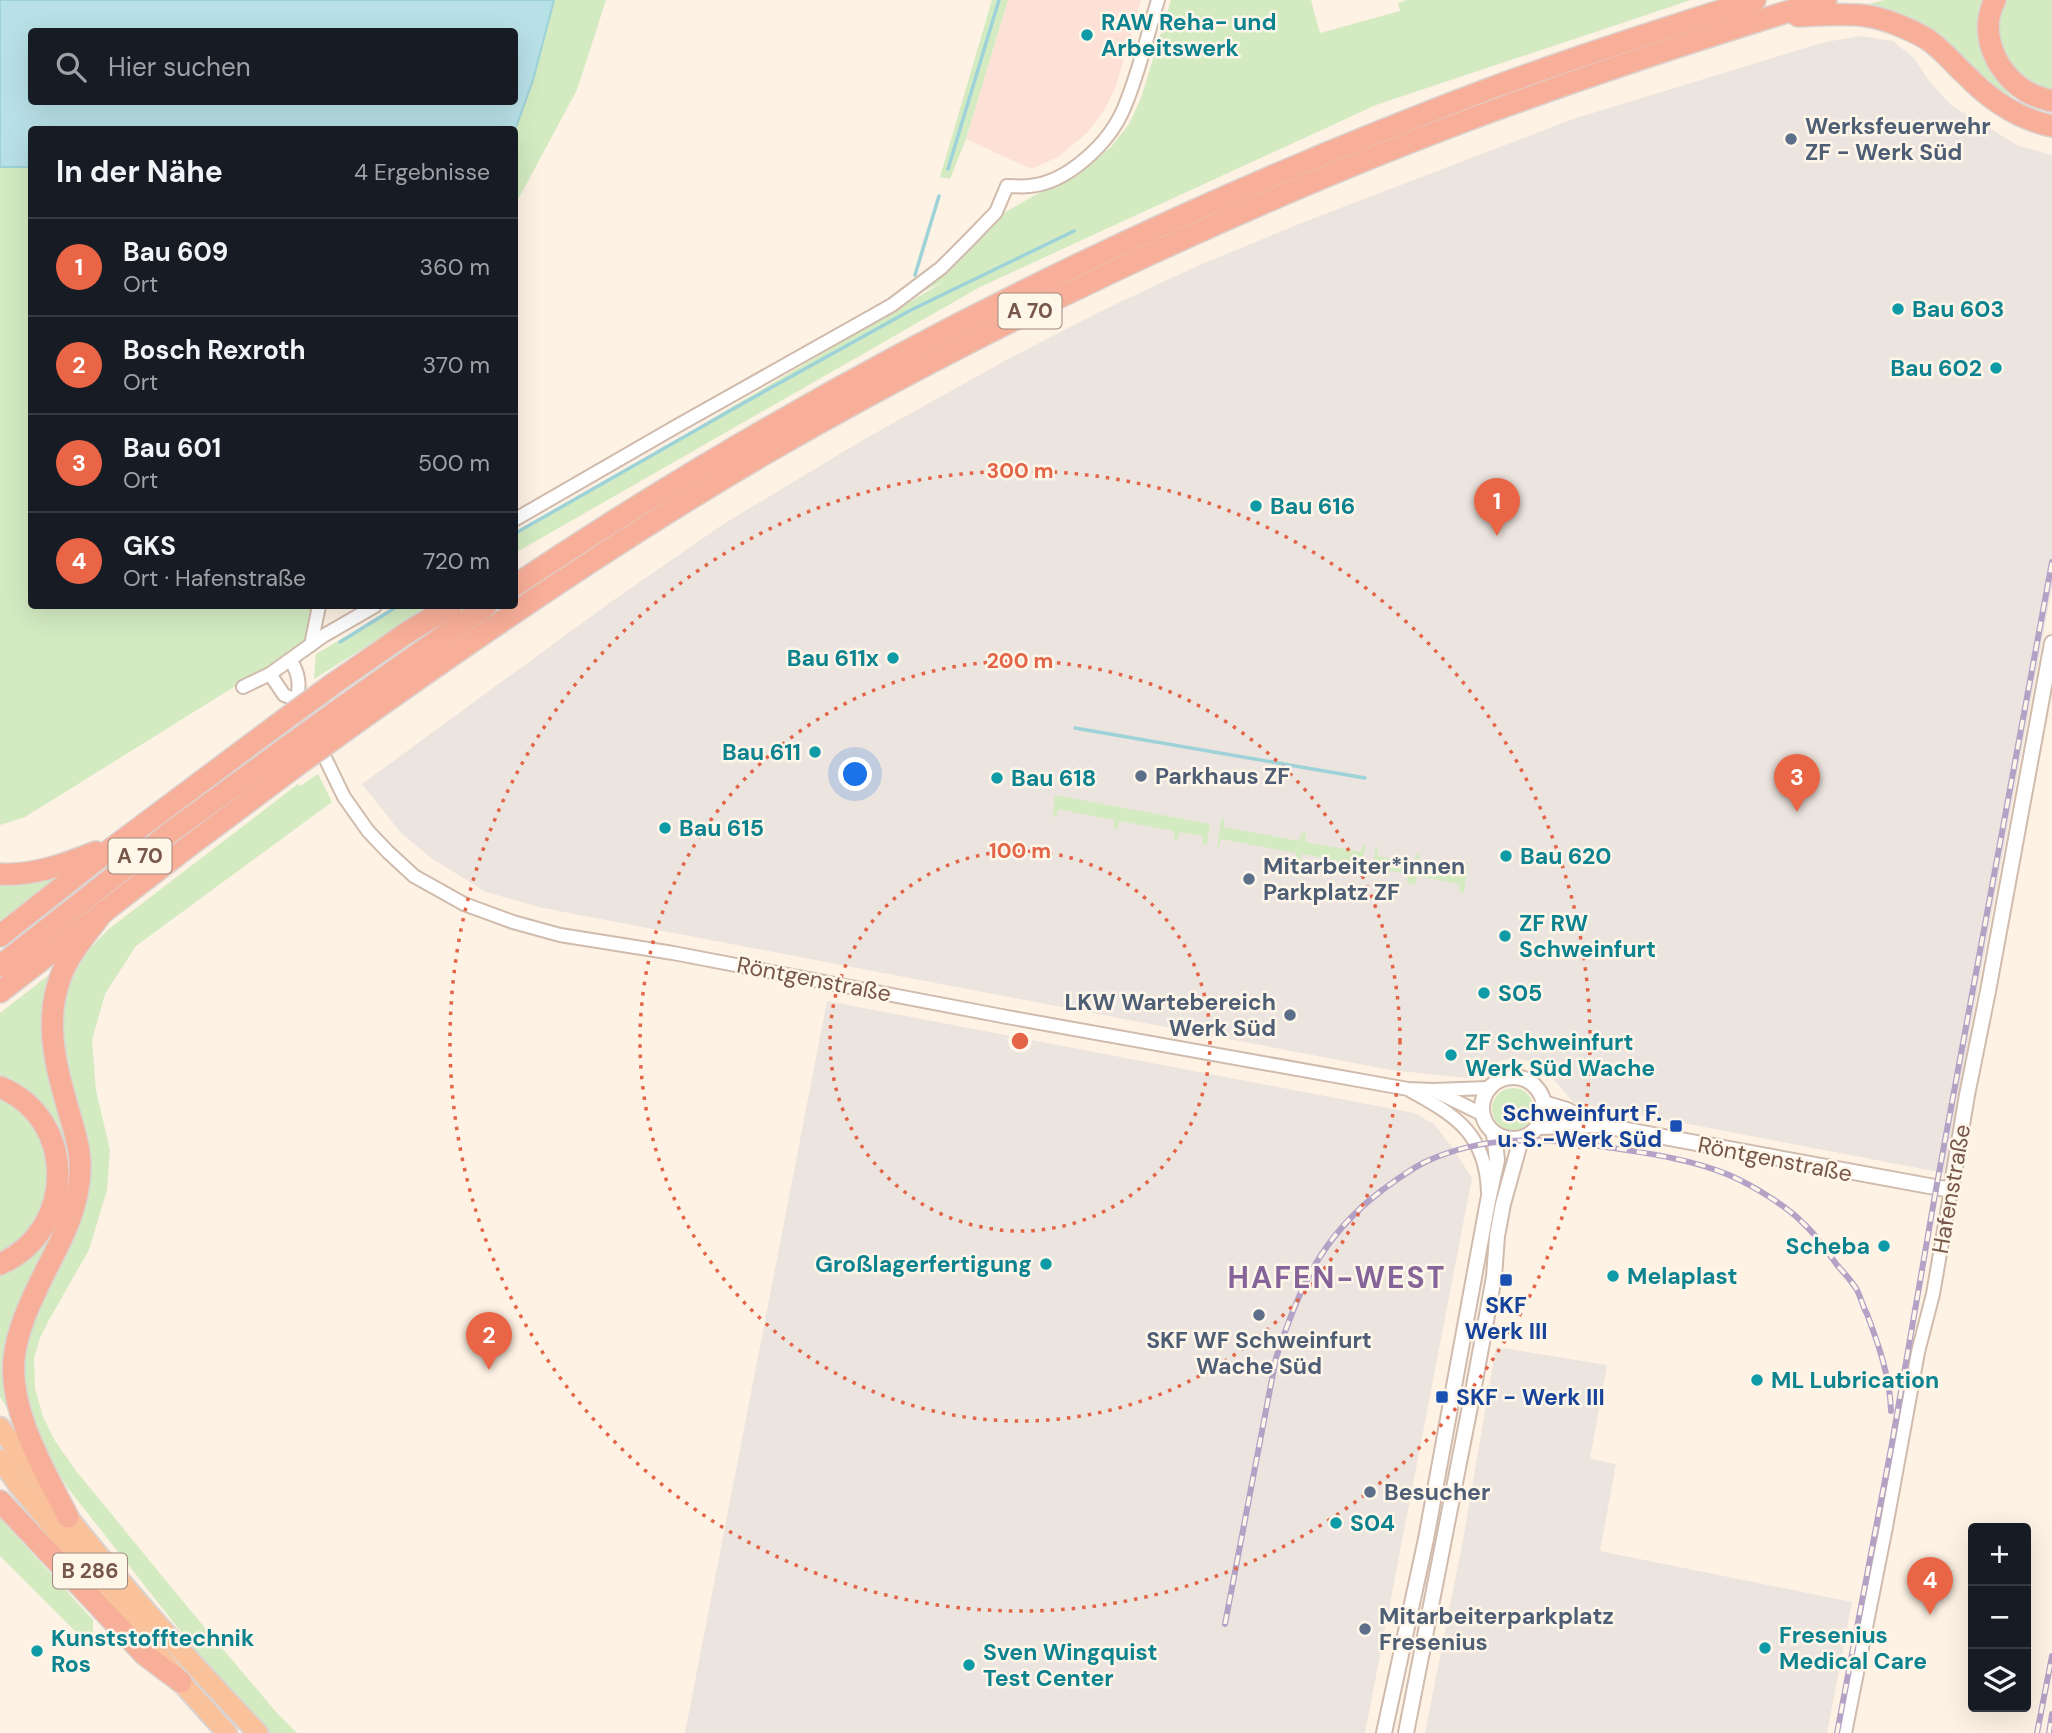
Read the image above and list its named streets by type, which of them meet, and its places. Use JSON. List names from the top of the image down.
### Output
{
  "streets": {
    "highway": ["A 70", "B 286"],
    "street": ["Röntgenstraße", "Hafenstraße"]
  },
  "crossings": [
    ["Röntgenstraße", "Hafenstraße"]
  ],
  "districts": ["HAFEN-WEST"],
  "places": {
    "other": [
      "RAW Reha- und Arbeitswerk",
      "Werksfeuerwehr ZF - Werk Süd",
      "Bau 603",
      "Bau 602",
      "Bau 616",
      "Bau 611x",
      "Bau 611",
      "Parkhaus ZF",
      "Bau 618",
      "Bau 615",
      "Bau 620",
      "Mitarbeiter*innen Parkplatz ZF",
      "ZF RW Schweinfurt",
      "S05",
      "LKW Wartebereich Werk Süd",
      "ZF Schweinfurt Werk Süd Wache",
      "Scheba",
      "Großlagerfertigung",
      "Melaplast",
      "SKF WF Schweinfurt Wache Süd",
      "ML Lubrication",
      "Besucher",
      "S04",
      "Mitarbeiterparkplatz Fresenius",
      "Fresenius Medical Care",
      "Kunststofftechnik Ros",
      "Sven Wingquist Test Center"
    ],
    "transit": ["Schweinfurt F. u. S.-Werk Süd", "SKF Werk III", "SKF - Werk III"]
  },
  "page": {
    "search": "Hier suchen",
    "heading": ["In der Nähe", "4 Ergebnisse"],
    "list": [
      {
        "mark": "1",
        "name": "Bau 609",
        "note": "Ort",
        "value": "360 m"
      },
      {
        "mark": "2",
        "name": "Bosch Rexroth",
        "note": "Ort",
        "value": "370 m"
      },
      {
        "mark": "3",
        "name": "Bau 601",
        "note": "Ort",
        "value": "500 m"
      },
      {
        "mark": "4",
        "name": "GKS",
        "note": "Ort · Hafenstraße",
        "value": "720 m"
      }
    ],
    "pins": [
      "1",
      "3",
      "2",
      "4"
    ],
    "map_buttons": ["+", "−"]
  },
  "rings": ["300 m", "200 m", "100 m"]
}
